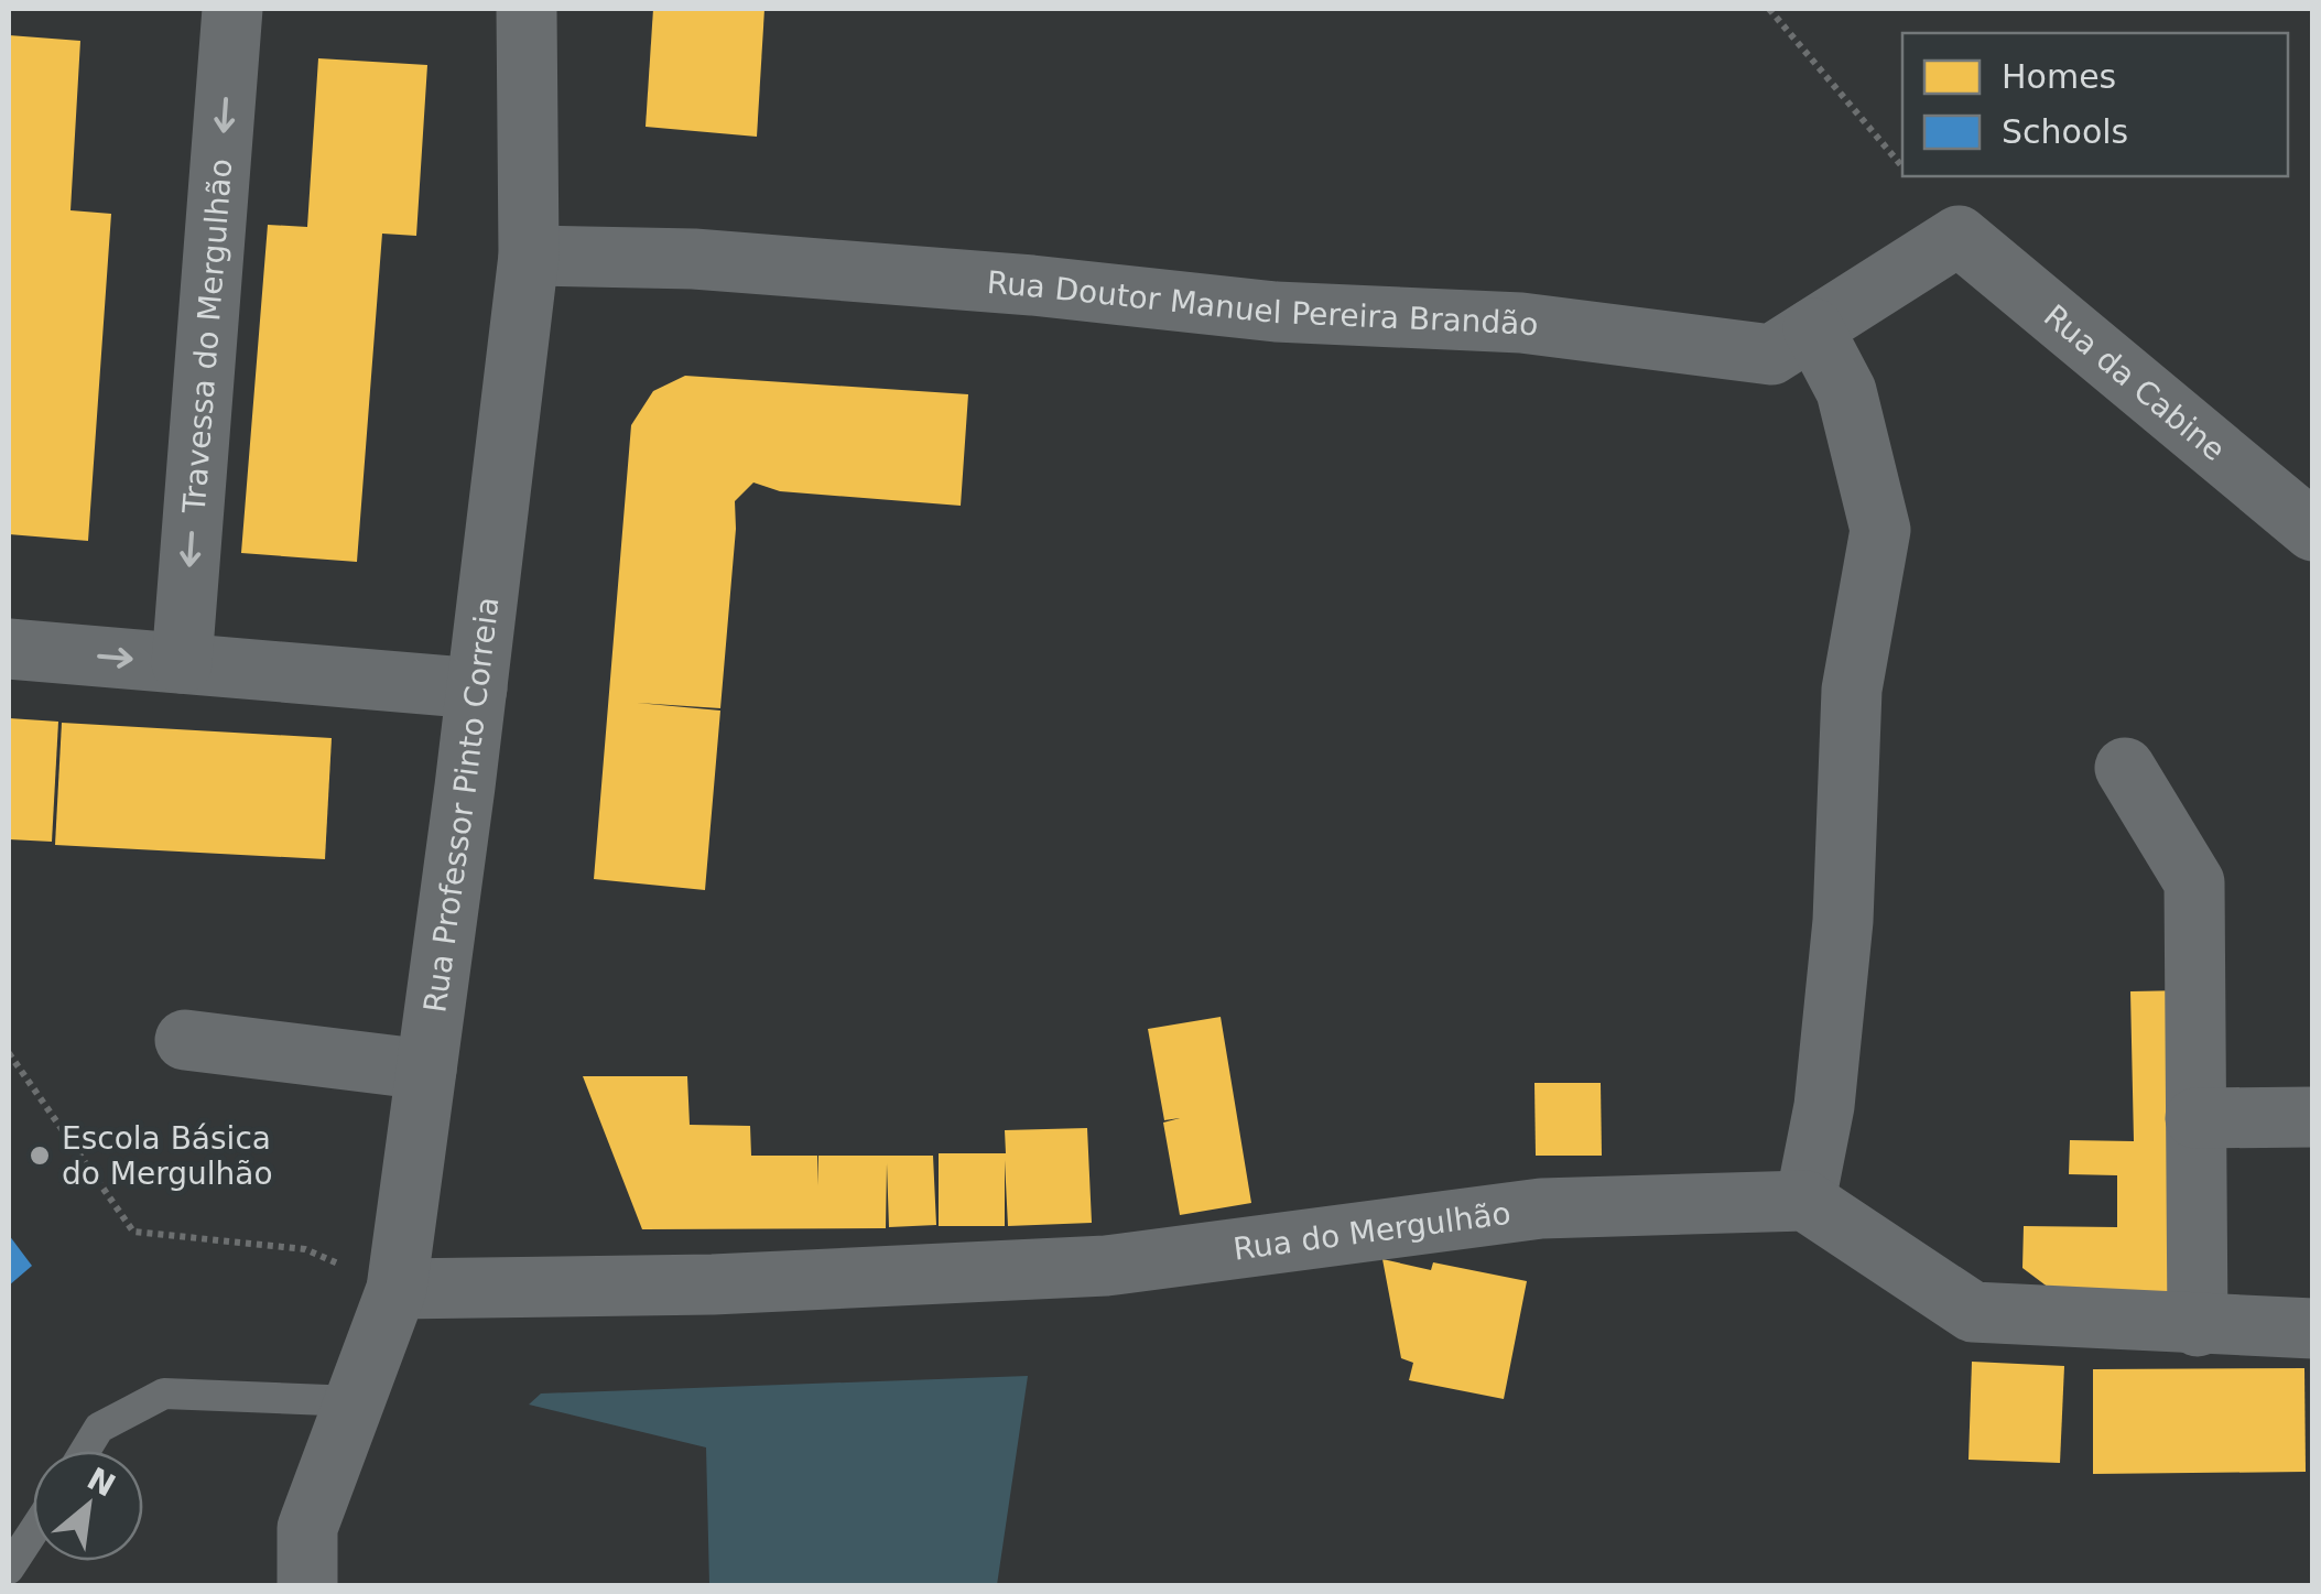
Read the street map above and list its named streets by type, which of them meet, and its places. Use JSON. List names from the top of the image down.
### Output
{
  "streets": {
    "street": [
      "Rua Doutor Manuel Pereira Brandão",
      "Travessa do Mergulhão",
      "Rua da Cabine",
      "Rua Professor Pinto Correia",
      "Rua do Mergulhão"
    ]
  },
  "crossings": [
    ["Rua Doutor Manuel Pereira Brandão", "Rua da Cabine"],
    ["Rua Doutor Manuel Pereira Brandão", "Rua Professor Pinto Correia"],
    ["Rua Professor Pinto Correia", "Rua do Mergulhão"]
  ],
  "one_way": ["Travessa do Mergulhão"],
  "places": ["Escola Básica do Mergulhão"],
  "legend": ["Homes", "Schools"],
  "north": "top right"
}
